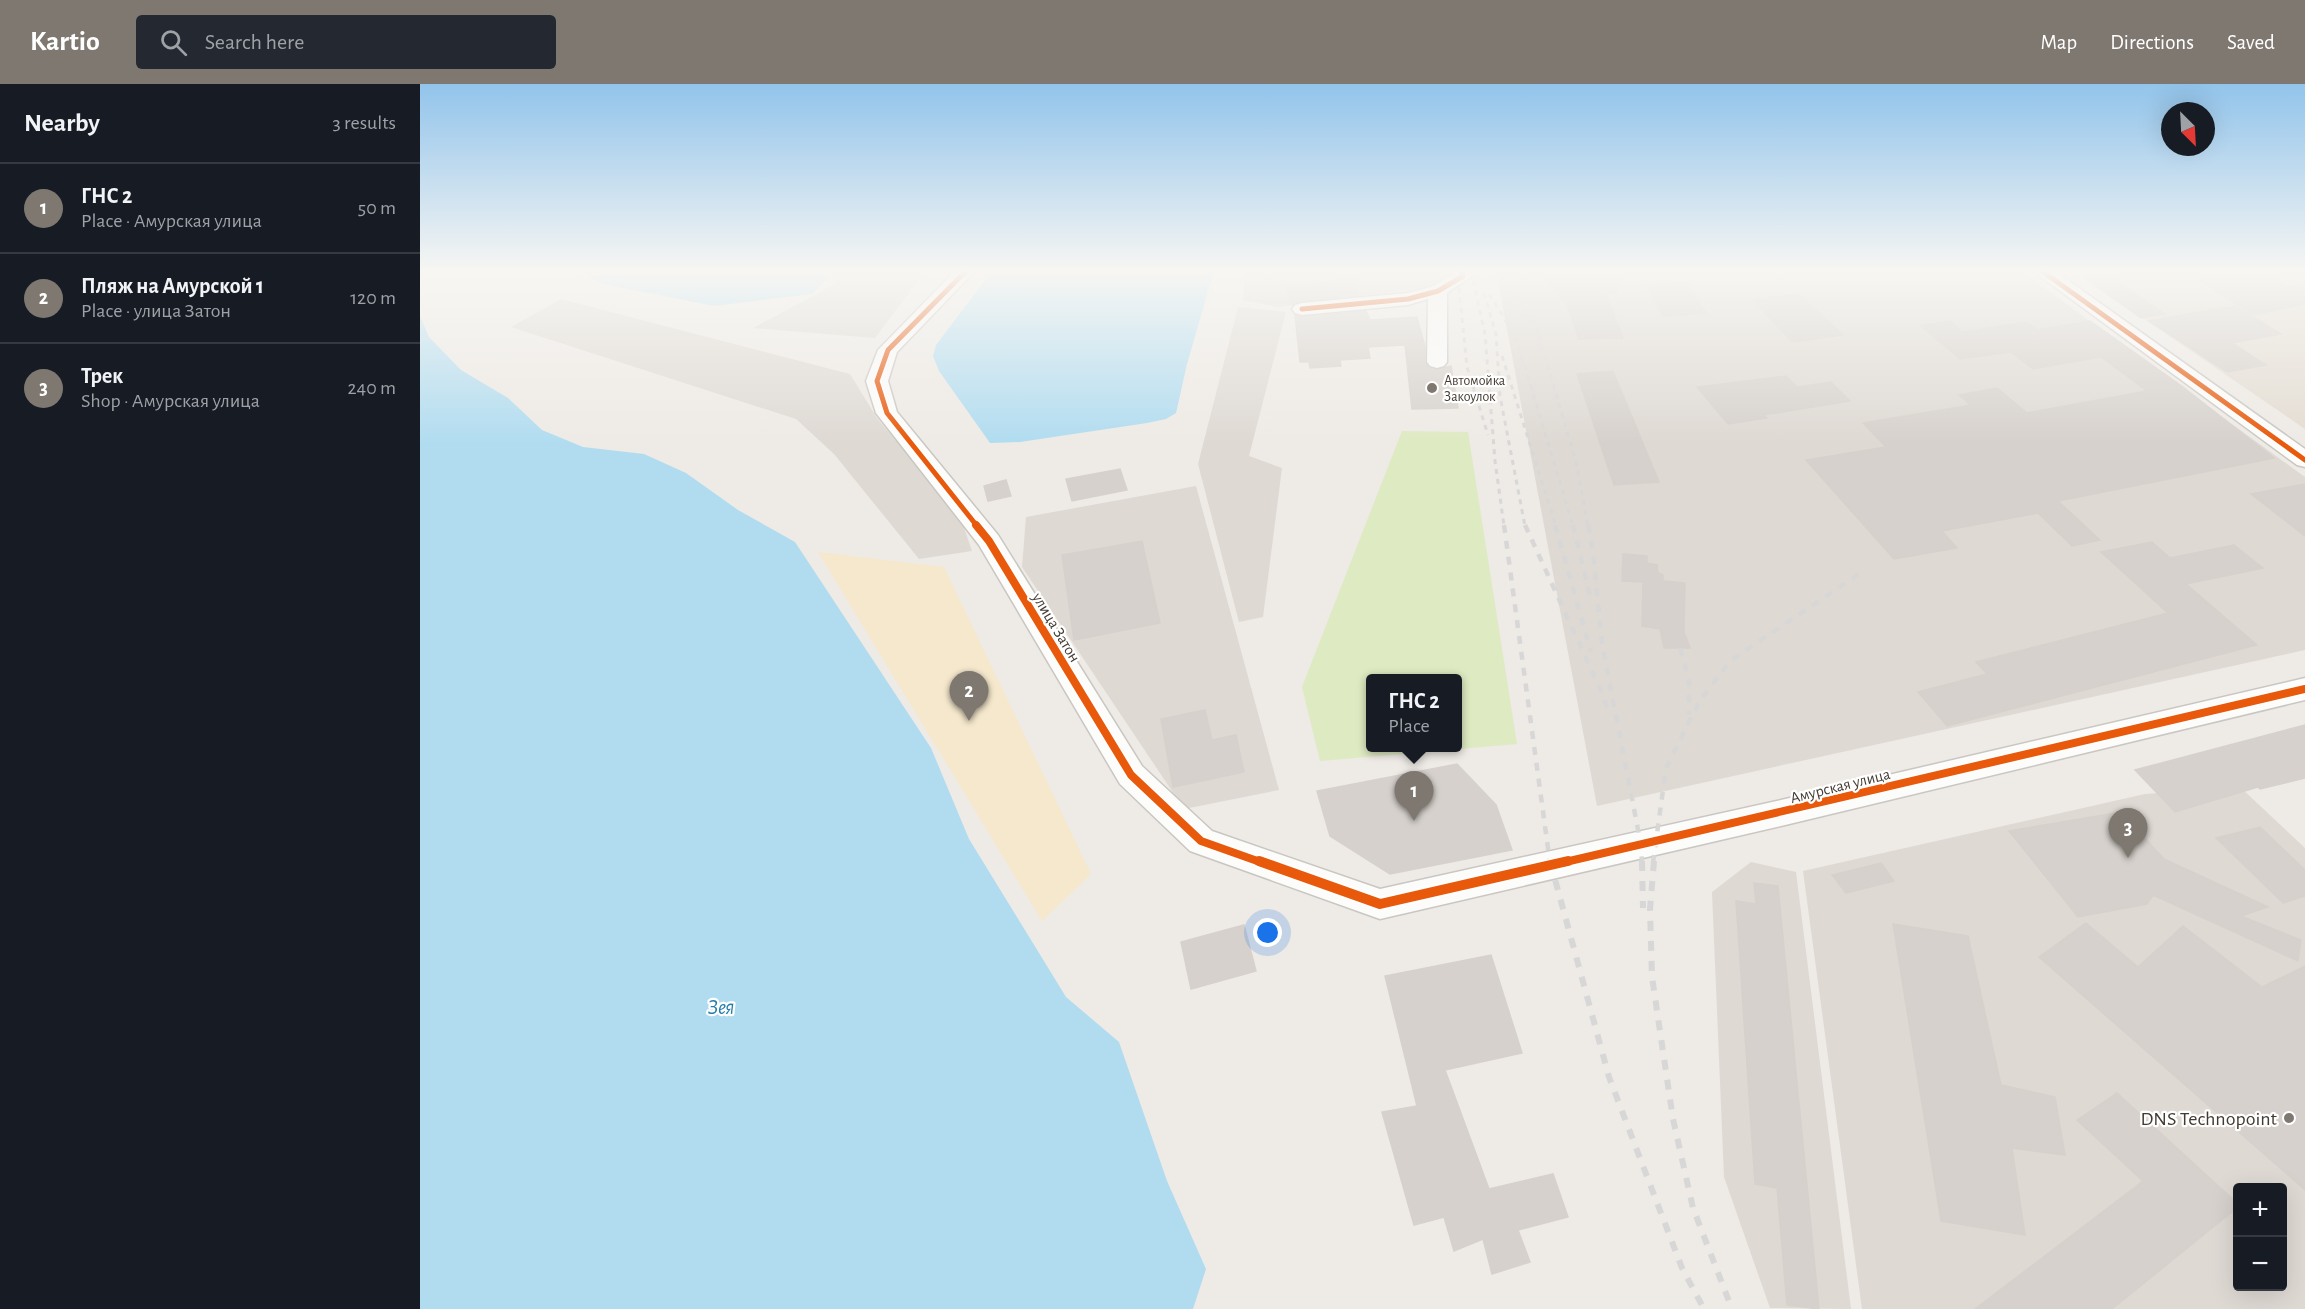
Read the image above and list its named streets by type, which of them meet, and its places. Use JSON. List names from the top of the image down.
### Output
{
  "streets": {
    "street": ["улица Затон", "Амурская улица"]
  },
  "crossings": [
    ["улица Затон", "Амурская улица"]
  ],
  "water": ["Зея"],
  "places": ["Автомойка Закоулок", "DNS Technopoint"],
  "north": "bottom right",
  "page": {
    "header": "Kartio",
    "search": "Search here",
    "nav": ["Map", "Directions", "Saved"],
    "heading": ["Nearby", "3 results"],
    "list": [
      {
        "mark": "1",
        "name": "ГНС 2",
        "note": "Place · Амурская улица",
        "value": "50 m"
      },
      {
        "mark": "2",
        "name": "Пляж на Амурской 1",
        "note": "Place · улица Затон",
        "value": "120 m"
      },
      {
        "mark": "3",
        "name": "Трек",
        "note": "Shop · Амурская улица",
        "value": "240 m"
      }
    ],
    "pins": ["2", "1", "3"],
    "popup": ["ГНС 2", "Place"],
    "map_buttons": ["+", "−"]
  }
}
